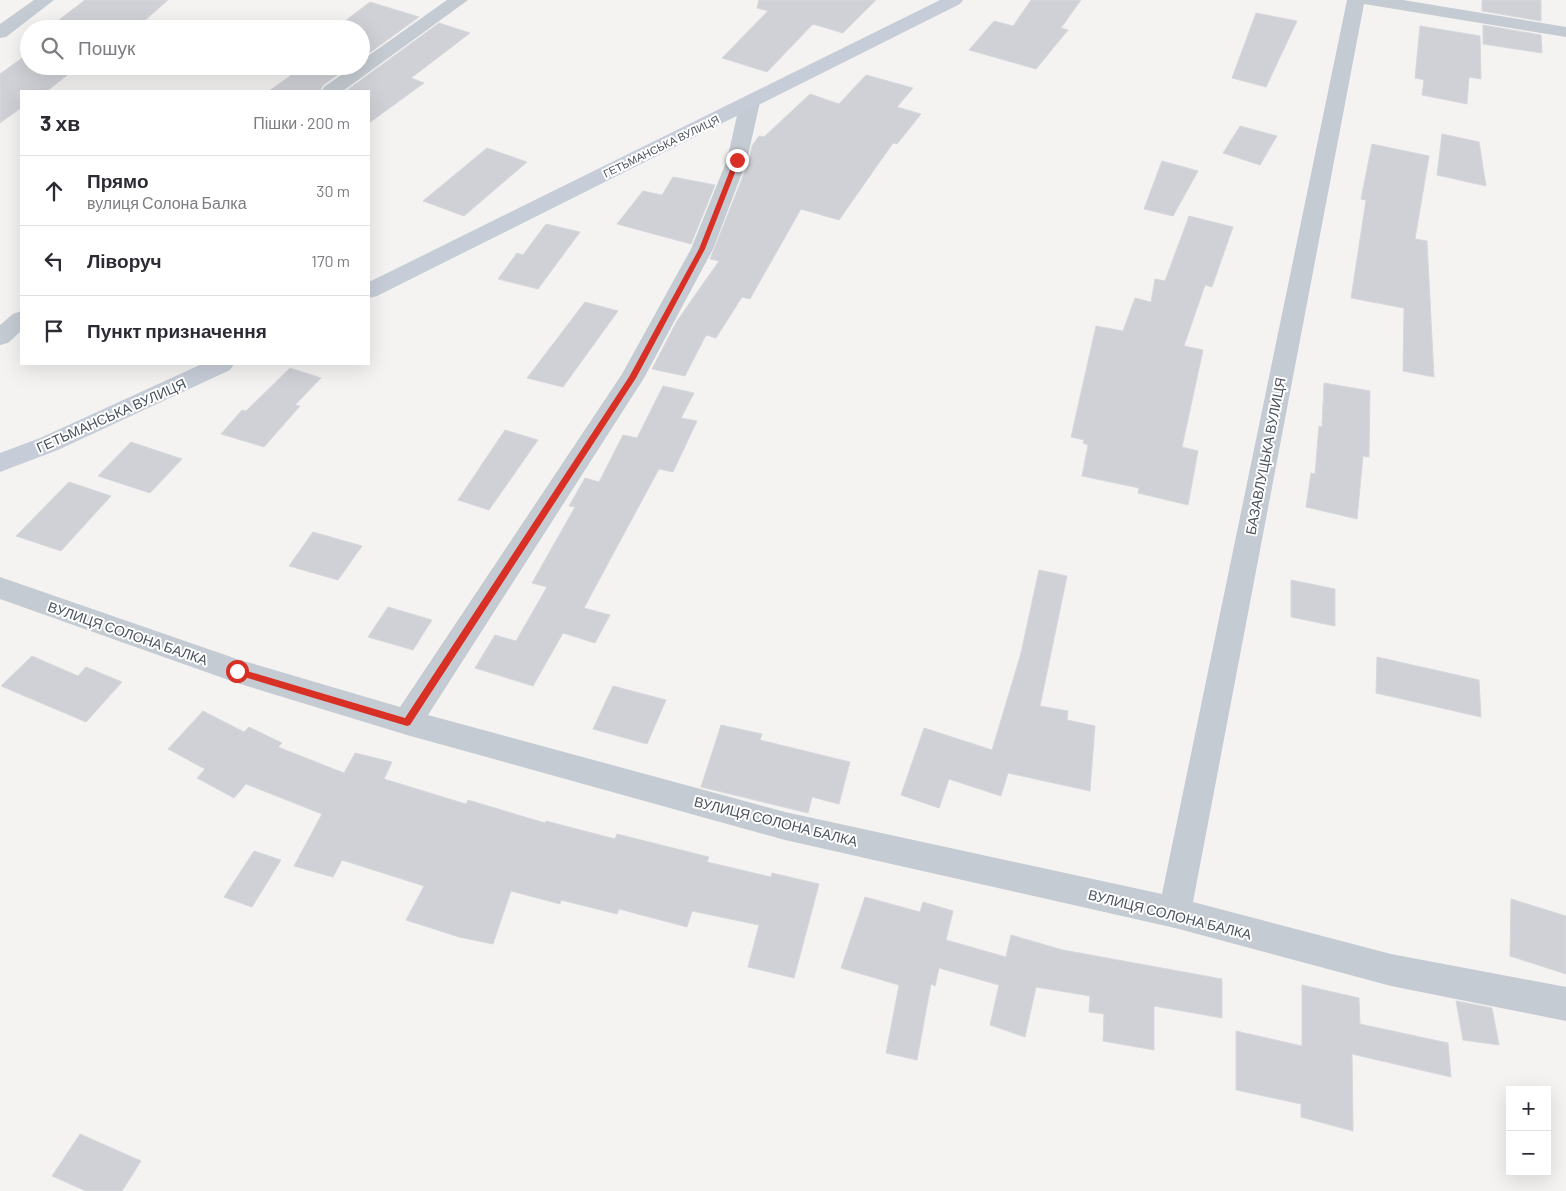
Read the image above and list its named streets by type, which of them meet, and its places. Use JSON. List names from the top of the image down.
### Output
{
  "streets": {
    "street": ["ГЕТЬМАНСЬКА ВУЛИЦЯ", "БАЗАВЛУЦЬКА ВУЛИЦЯ", "ВУЛИЦЯ СОЛОНА БАЛКА"]
  },
  "crossings": [
    ["БАЗАВЛУЦЬКА ВУЛИЦЯ", "ВУЛИЦЯ СОЛОНА БАЛКА"]
  ],
  "page": {
    "search": "Пошук",
    "heading": ["3 хв", "Пішки · 200 m"],
    "list": [
      ["Прямо", "вулиця Солона Балка", "30 m"],
      ["Ліворуч", "170 m"],
      "Пункт призначення"
    ],
    "map_buttons": ["+", "−"]
  }
}
